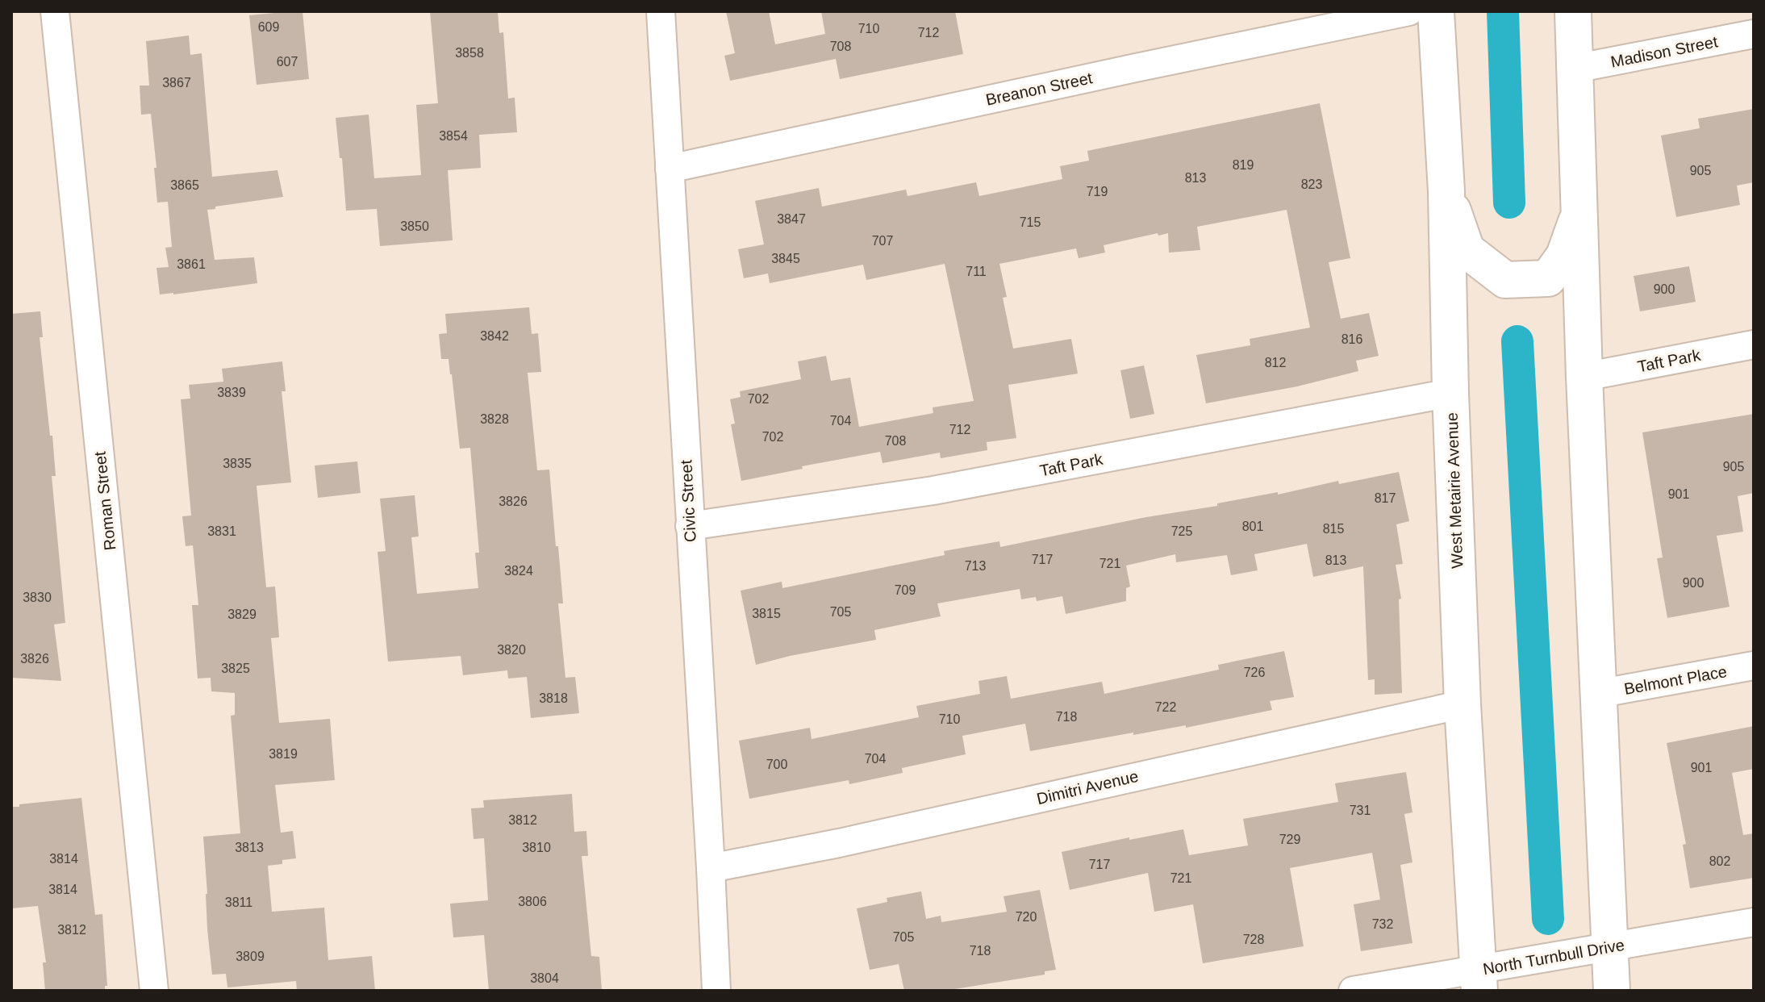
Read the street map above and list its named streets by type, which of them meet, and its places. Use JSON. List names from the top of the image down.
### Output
{
  "streets": {
    "main road": ["West Metairie Avenue"],
    "street": [
      "Madison Street",
      "Breanon Street",
      "Taft Park",
      "Roman Street",
      "Civic Street",
      "Belmont Place",
      "Dimitri Avenue",
      "North Turnbull Drive"
    ]
  },
  "crossings": [
    ["Breanon Street", "Civic Street"],
    ["Taft Park", "West Metairie Avenue"],
    ["Taft Park", "Civic Street"],
    ["West Metairie Avenue", "Dimitri Avenue"],
    ["West Metairie Avenue", "North Turnbull Drive"],
    ["Civic Street", "Dimitri Avenue"]
  ],
  "house_numbers": [
    "609",
    "710",
    "712",
    "708",
    "3858",
    "607",
    "3867",
    "3854",
    "819",
    "905",
    "813",
    "823",
    "3865",
    "719",
    "3847",
    "715",
    "3850",
    "707",
    "3845",
    "3861",
    "711",
    "900",
    "3842",
    "816",
    "812",
    "3839",
    "702",
    "3828",
    "704",
    "712",
    "702",
    "708",
    "3835",
    "905",
    "901",
    "817",
    "3826",
    "801",
    "815",
    "3831",
    "725",
    "717",
    "813",
    "721",
    "713",
    "3824",
    "900",
    "709",
    "3830",
    "705",
    "3815",
    "3829",
    "3820",
    "3826",
    "3825",
    "726",
    "3818",
    "722",
    "718",
    "710",
    "3819",
    "704",
    "700",
    "901",
    "731",
    "3812",
    "729",
    "3813",
    "3810",
    "3814",
    "802",
    "717",
    "721",
    "3814",
    "3806",
    "3811",
    "720",
    "732",
    "3812",
    "705",
    "728",
    "718",
    "3809",
    "3804"
  ]
}
